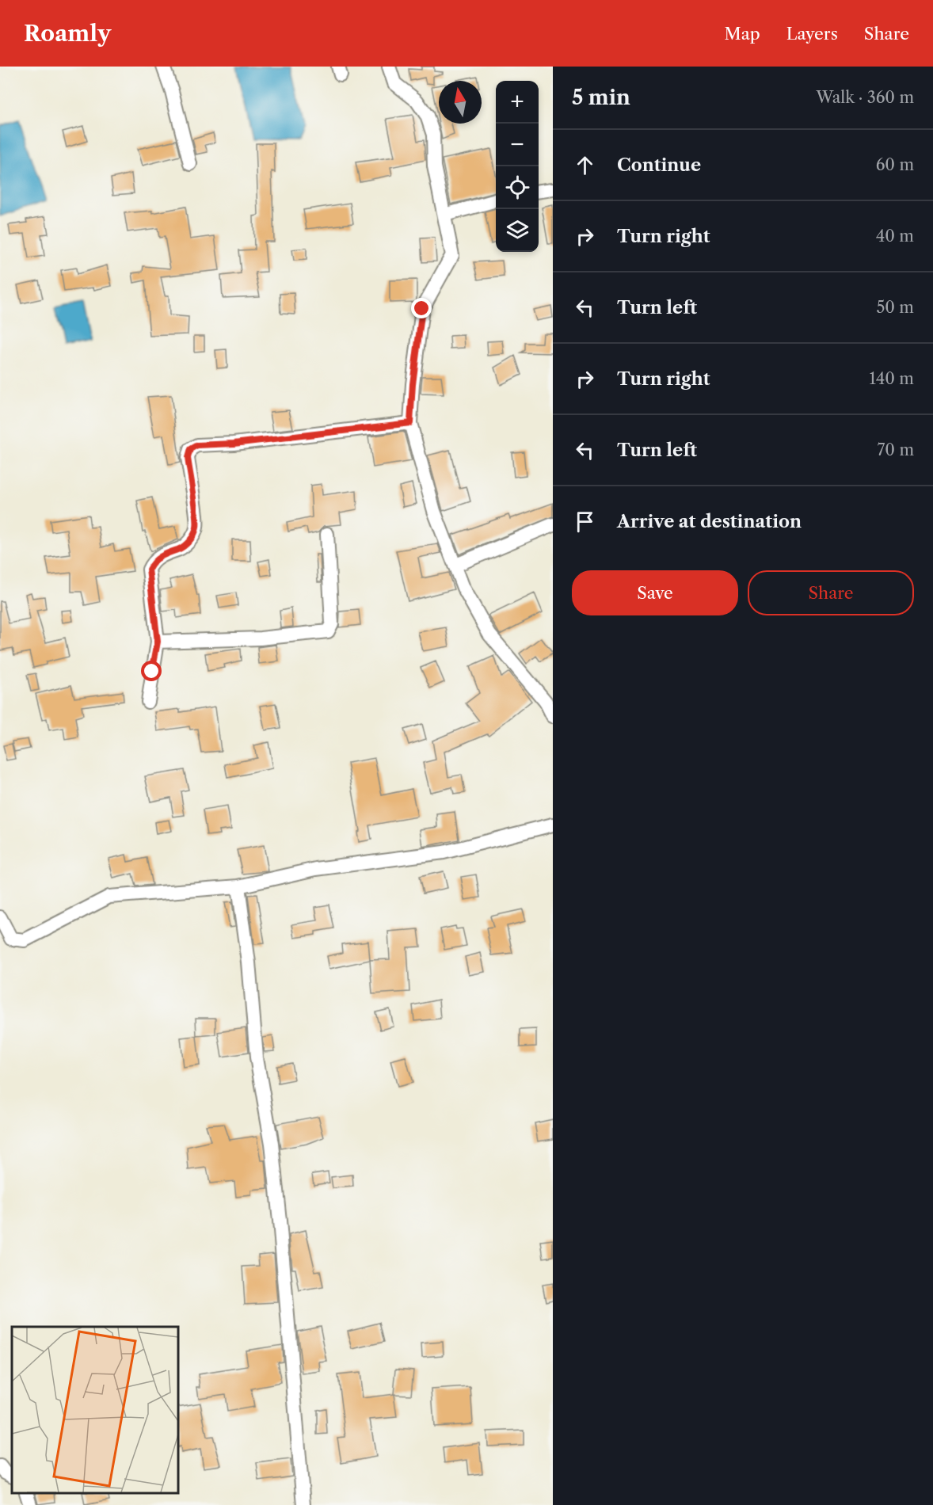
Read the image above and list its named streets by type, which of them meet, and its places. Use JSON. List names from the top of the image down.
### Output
{
  "north": "top",
  "page": {
    "header": "Roamly",
    "nav": ["Map", "Layers", "Share"],
    "heading": ["5 min", "Walk · 360 m"],
    "map_buttons": ["+", "−"],
    "list": [
      ["Continue", "60 m"],
      ["Turn right", "40 m"],
      ["Turn left", "50 m"],
      ["Turn right", "140 m"],
      ["Turn left", "70 m"],
      "Arrive at destination"
    ],
    "buttons": ["Save", "Share"]
  }
}
